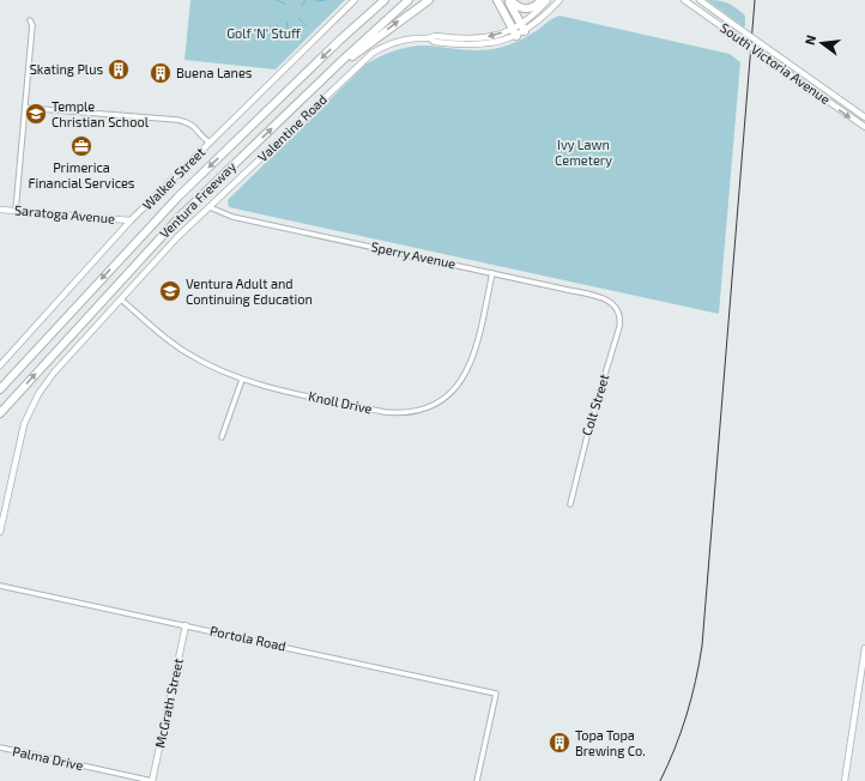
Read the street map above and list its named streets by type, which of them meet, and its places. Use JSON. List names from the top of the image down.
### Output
{
  "streets": {
    "highway": ["Ventura Freeway"],
    "street": [
      "South Victoria Avenue",
      "Valentine Road",
      "Walker Street",
      "Saratoga Avenue",
      "Sperry Avenue",
      "Knoll Drive",
      "Colt Street",
      "Portola Road",
      "McGrath Street",
      "Palma Drive"
    ]
  },
  "crossings": [
    ["Valentine Road", "Sperry Avenue"],
    ["Valentine Road", "Knoll Drive"],
    ["Walker Street", "Saratoga Avenue"],
    ["Sperry Avenue", "Knoll Drive"],
    ["Sperry Avenue", "Colt Street"],
    ["Portola Road", "McGrath Street"],
    ["McGrath Street", "Palma Drive"]
  ],
  "parks": ["Golf 'N' Stuff", "Ivy Lawn Cemetery"],
  "places": {
    "building": ["Skating Plus", "Buena Lanes", "Topa Topa Brewing Co."],
    "school or university": ["Temple Christian School", "Ventura Adult and Continuing Education"],
    "office": ["Primerica Financial Services"]
  },
  "north": "left"
}
